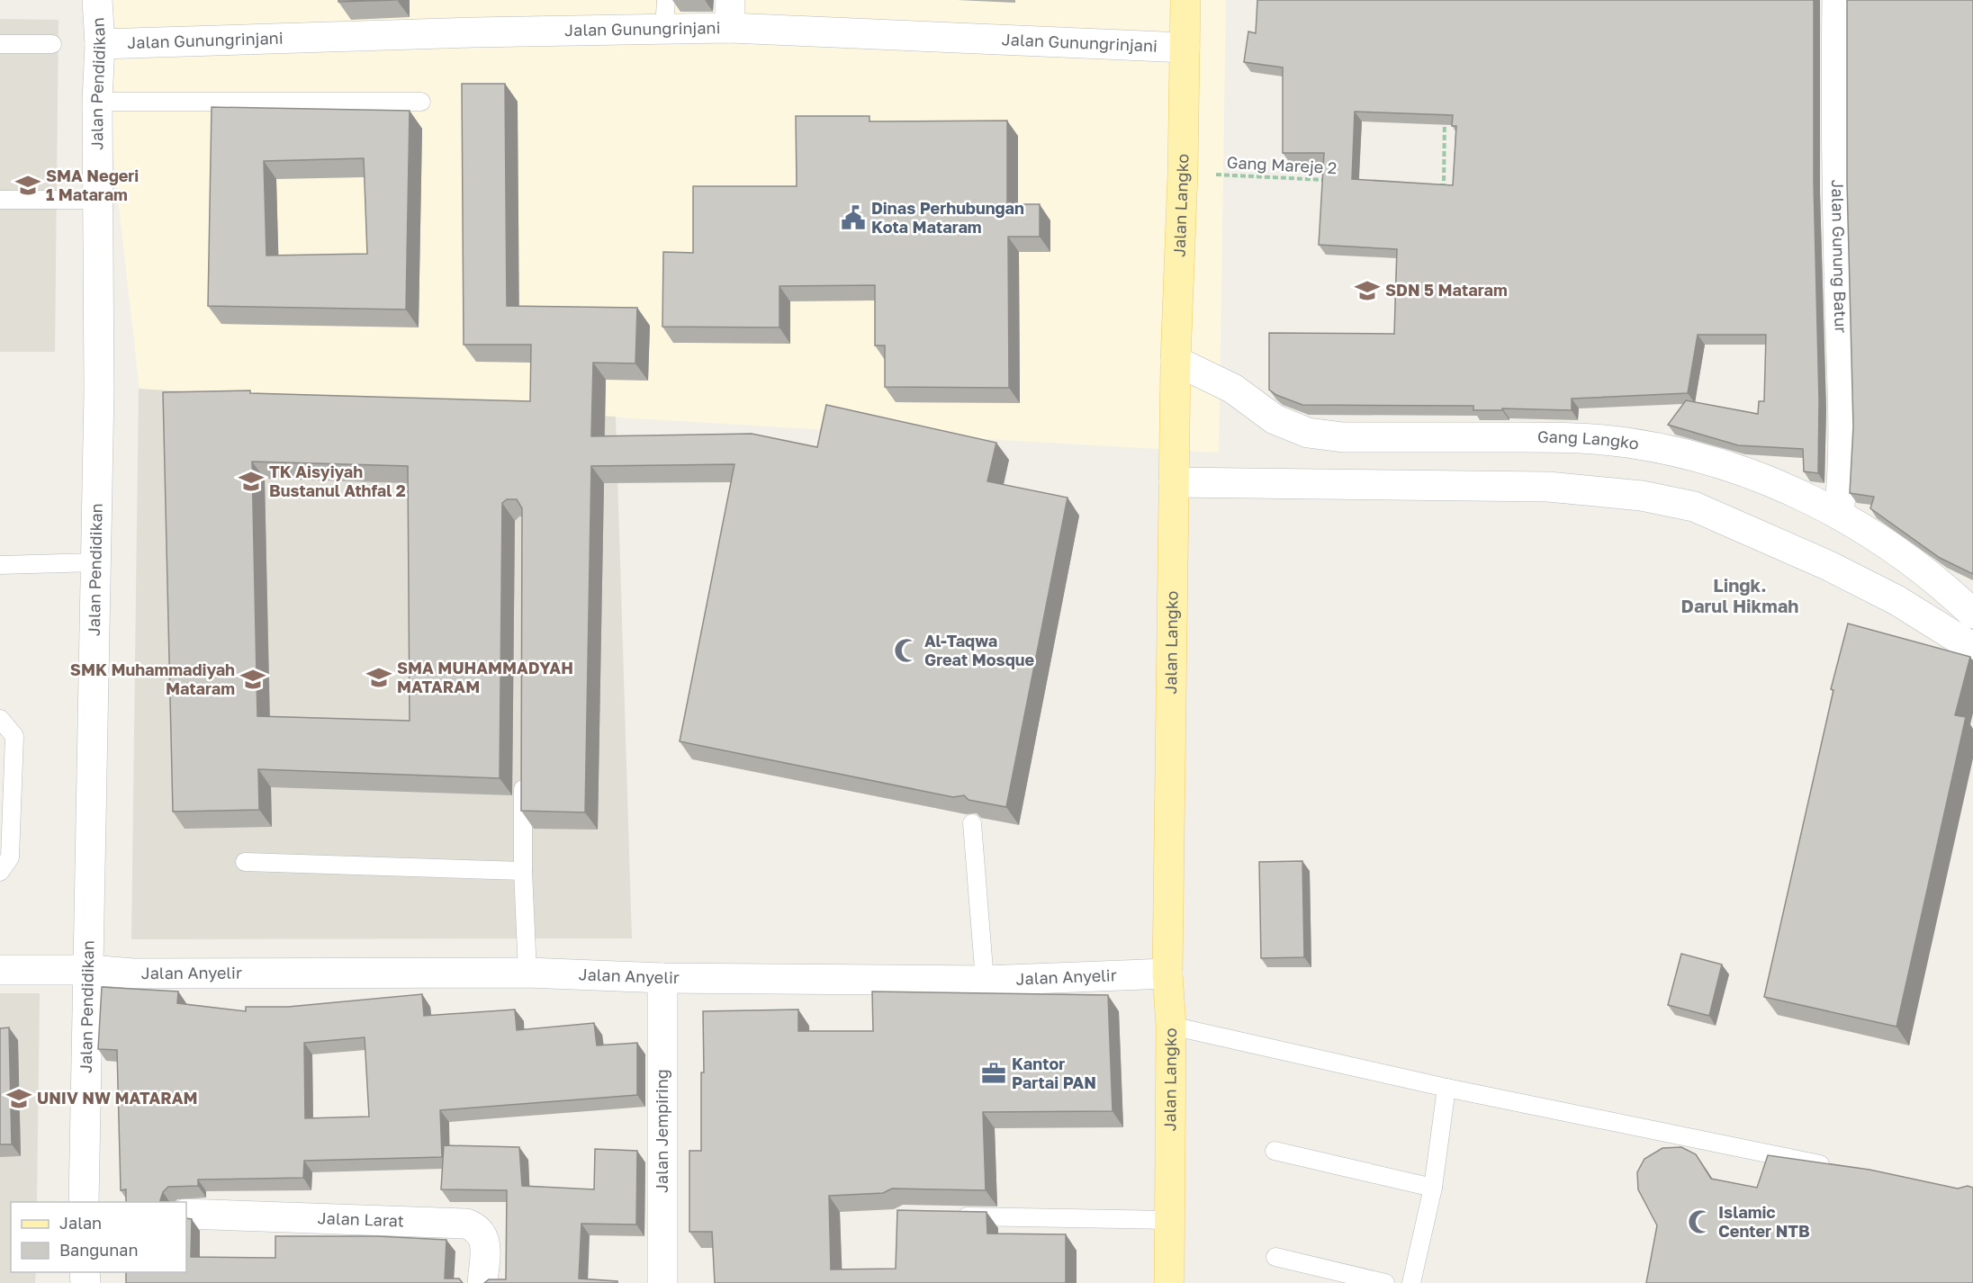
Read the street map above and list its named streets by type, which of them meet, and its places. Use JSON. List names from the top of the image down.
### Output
{
  "streets": {
    "main road": ["Jalan Langko"],
    "street": [
      "Jalan Gunungrinjani",
      "Jalan Pendidikan",
      "Jalan Gunung Batur",
      "Gang Langko",
      "Jalan Anyelir",
      "Jalan Jempiring",
      "Jalan Larat"
    ],
    "path": ["Gang Mareje 2"]
  },
  "crossings": [
    ["Jalan Gunungrinjani", "Jalan Pendidikan"],
    ["Jalan Gunungrinjani", "Jalan Langko"],
    ["Jalan Pendidikan", "Jalan Anyelir"],
    ["Gang Mareje 2", "Jalan Langko"],
    ["Jalan Langko", "Gang Langko"],
    ["Jalan Langko", "Jalan Anyelir"],
    ["Jalan Gunung Batur", "Gang Langko"],
    ["Jalan Anyelir", "Jalan Jempiring"]
  ],
  "districts": ["Lingk. Darul Hikmah"],
  "places": {
    "school or university": [
      "SMA Negeri 1 Mataram",
      "SDN 5 Mataram",
      "TK Aisyiyah Bustanul Athfal 2",
      "SMA MUHAMMADYAH MATARAM",
      "SMK Muhammadiyah Mataram",
      "UNIV NW MATARAM"
    ],
    "public building": ["Dinas Perhubungan Kota Mataram"],
    "mosque": ["Al-Taqwa Great Mosque", "Islamic Center NTB"],
    "office": ["Kantor Partai PAN"]
  },
  "legend": ["Jalan", "Bangunan"]
}
